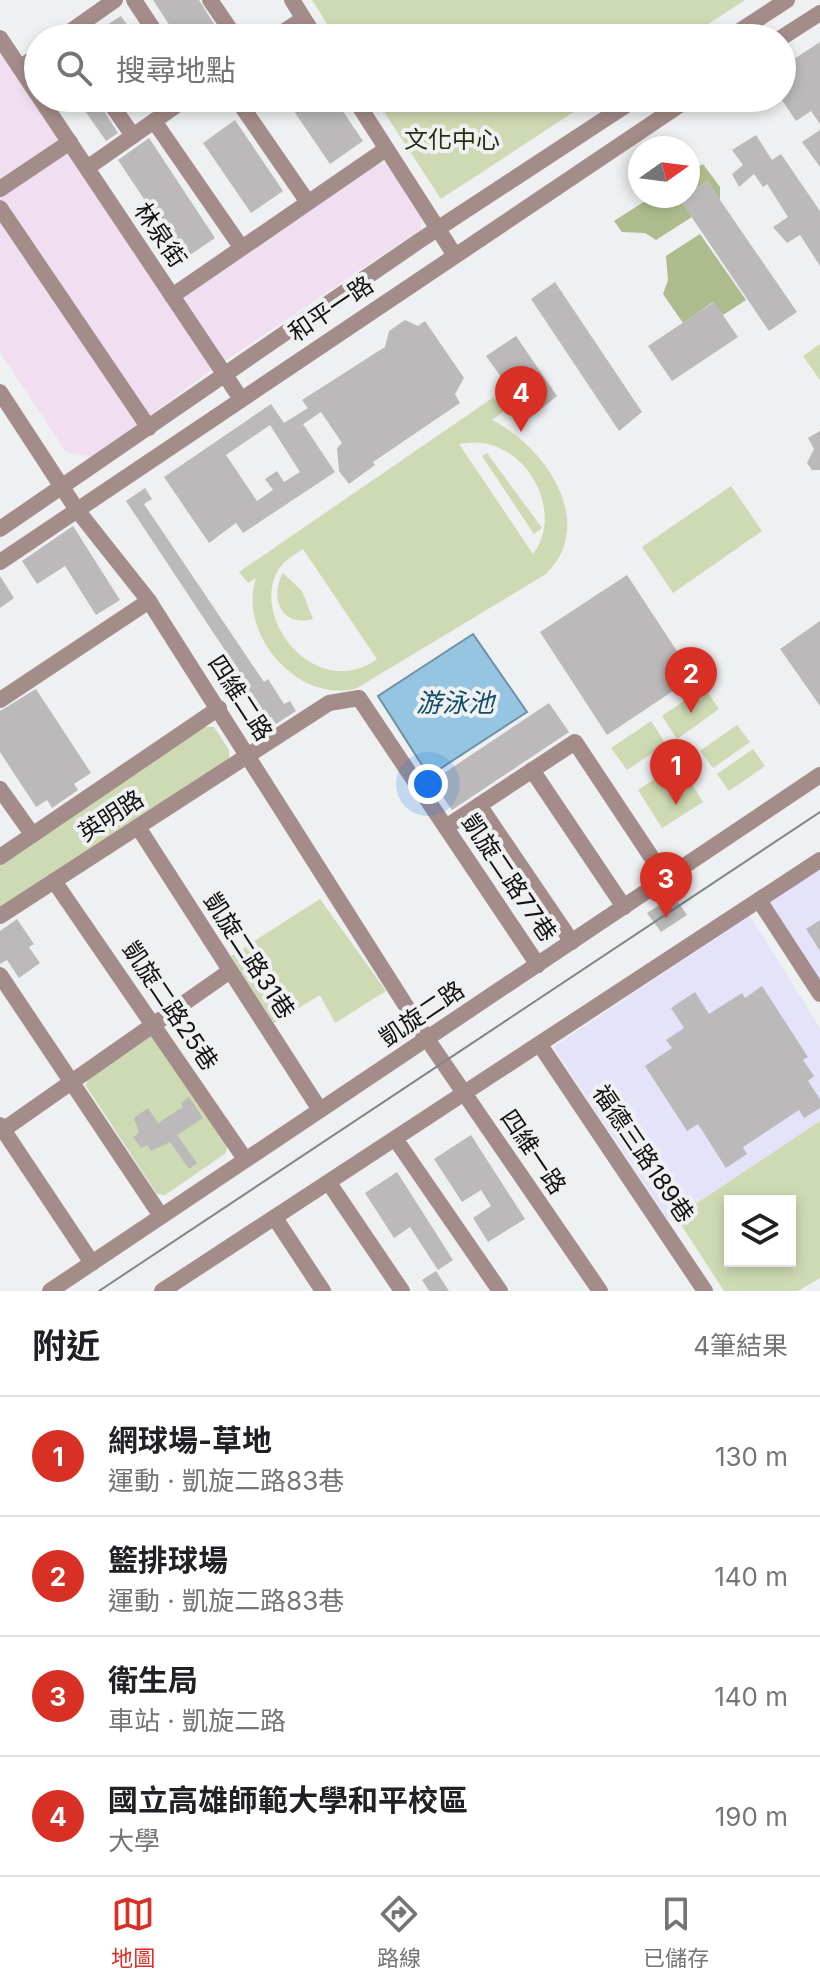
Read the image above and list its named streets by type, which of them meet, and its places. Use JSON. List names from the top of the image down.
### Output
{
  "streets": {
    "street": [
      "林泉街",
      "和平一路",
      "四維二路",
      "英明路",
      "凱旋二路77巷",
      "凱旋二路31巷",
      "凱旋二路25巷",
      "凱旋二路",
      "四維一路",
      "福德三路189巷"
    ]
  },
  "crossings": [
    ["林泉街", "和平一路"],
    ["和平一路", "四維二路"],
    ["四維二路", "英明路"],
    ["四維二路", "凱旋二路"],
    ["四維二路", "四維一路"],
    ["英明路", "凱旋二路77巷"],
    ["英明路", "凱旋二路31巷"],
    ["英明路", "凱旋二路25巷"],
    ["凱旋二路77巷", "凱旋二路"],
    ["凱旋二路31巷", "凱旋二路"],
    ["凱旋二路25巷", "凱旋二路"],
    ["凱旋二路", "四維一路"]
  ],
  "water": ["游泳池"],
  "parks": ["文化中心"],
  "north": "right",
  "page": {
    "search": "搜尋地點",
    "pins": [
      "4",
      "2",
      "1",
      "3"
    ],
    "heading": ["附近", "4筆結果"],
    "list": [
      {
        "mark": "1",
        "name": "網球場-草地",
        "note": "運動 · 凱旋二路83巷",
        "value": "130 m"
      },
      {
        "mark": "2",
        "name": "籃排球場",
        "note": "運動 · 凱旋二路83巷",
        "value": "140 m"
      },
      {
        "mark": "3",
        "name": "衛生局",
        "note": "車站 · 凱旋二路",
        "value": "140 m"
      },
      {
        "mark": "4",
        "name": "國立高雄師範大學和平校區",
        "note": "大學",
        "value": "190 m"
      }
    ],
    "nav": ["地圖", "路線", "已儲存"]
  }
}
